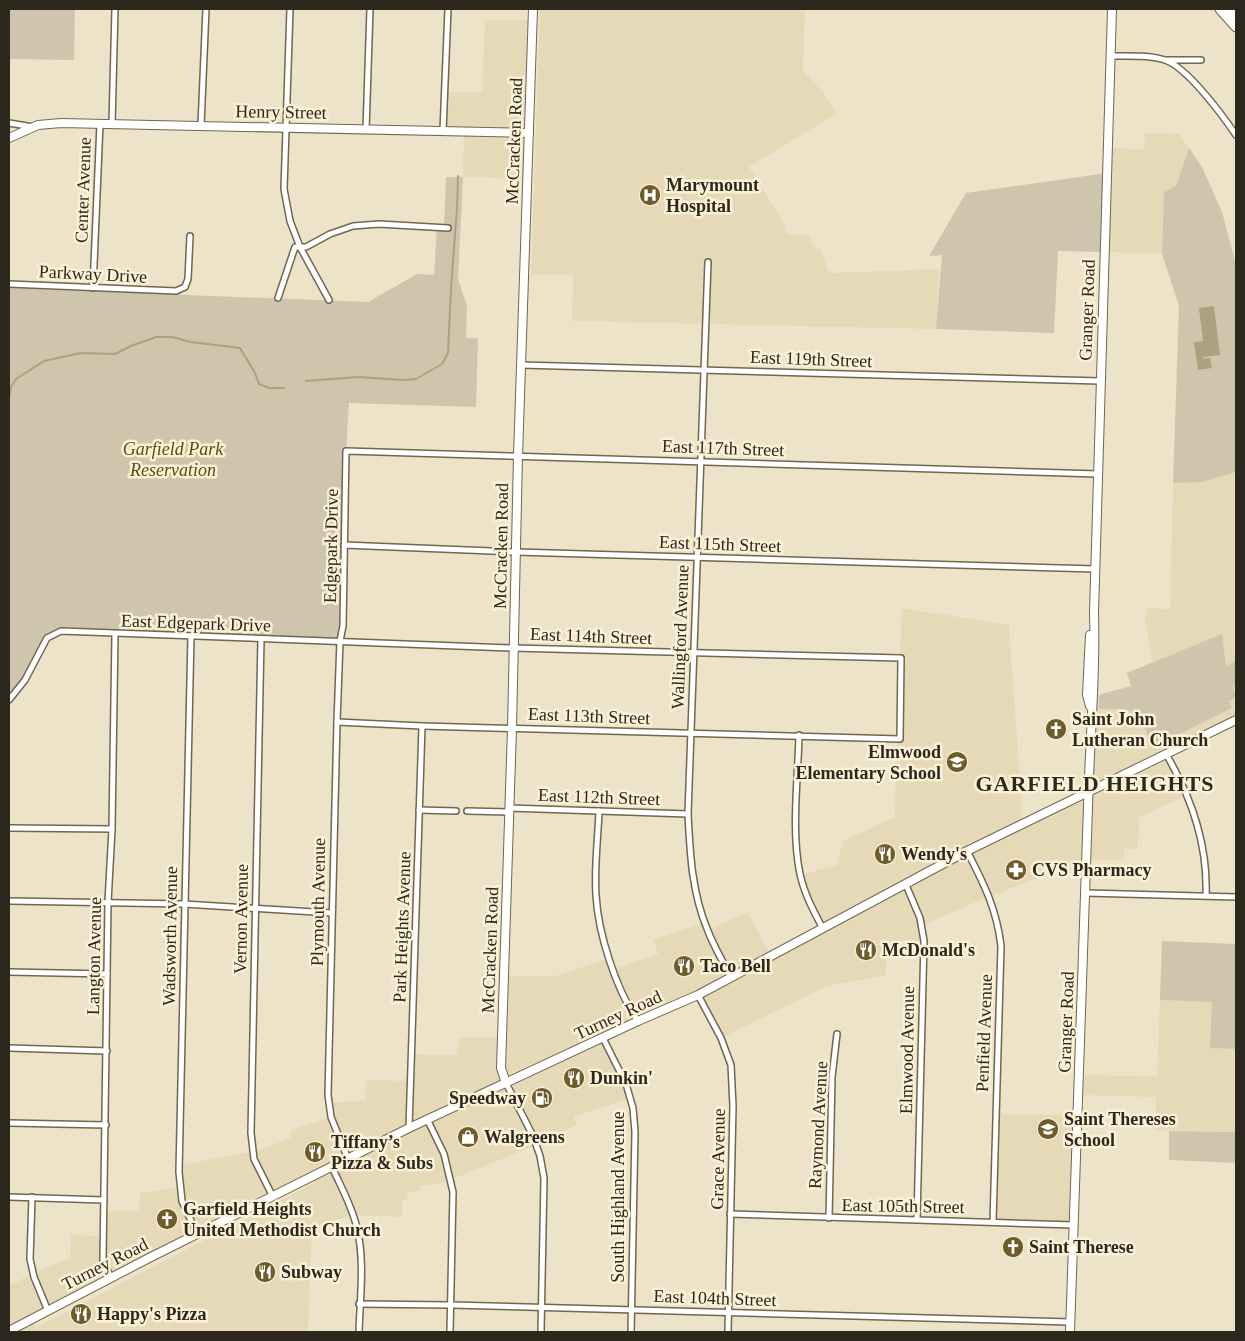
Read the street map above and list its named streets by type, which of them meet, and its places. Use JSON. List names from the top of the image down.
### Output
{
  "streets": {
    "main road": [
      "Henry Street",
      "McCracken Road",
      "Granger Road",
      "Turney Road"
    ],
    "street": [
      "Center Avenue",
      "Parkway Drive",
      "East 119th Street",
      "East 117th Street",
      "East 115th Street",
      "Edgepark Drive",
      "East Edgepark Drive",
      "East 114th Street",
      "Wallingford Avenue",
      "East 113th Street",
      "East 112th Street",
      "Plymouth Avenue",
      "Vernon Avenue",
      "Park Heights Avenue",
      "Wadsworth Avenue",
      "Langton Avenue",
      "Penfield Avenue",
      "Elmwood Avenue",
      "Raymond Avenue",
      "Grace Avenue",
      "South Highland Avenue",
      "East 105th Street",
      "East 104th Street"
    ]
  },
  "crossings": [
    ["Henry Street", "McCracken Road"],
    ["Henry Street", "Center Avenue"],
    ["McCracken Road", "East 119th Street"],
    ["McCracken Road", "East 117th Street"],
    ["McCracken Road", "East 115th Street"],
    ["McCracken Road", "East 114th Street"],
    ["McCracken Road", "East 113th Street"],
    ["McCracken Road", "East 112th Street"],
    ["McCracken Road", "Turney Road"],
    ["Center Avenue", "Parkway Drive"],
    ["Granger Road", "East 119th Street"],
    ["Granger Road", "East 117th Street"],
    ["Granger Road", "East 115th Street"],
    ["Granger Road", "Turney Road"],
    ["Granger Road", "East 105th Street"],
    ["Granger Road", "East 104th Street"],
    ["East 119th Street", "Wallingford Avenue"],
    ["East 117th Street", "Edgepark Drive"],
    ["East 117th Street", "Wallingford Avenue"],
    ["East 115th Street", "Edgepark Drive"],
    ["East 115th Street", "Wallingford Avenue"],
    ["Edgepark Drive", "East Edgepark Drive"],
    ["Edgepark Drive", "East 114th Street"],
    ["Edgepark Drive", "Plymouth Avenue"],
    ["East Edgepark Drive", "East 114th Street"],
    ["East Edgepark Drive", "Plymouth Avenue"],
    ["East Edgepark Drive", "Vernon Avenue"],
    ["East Edgepark Drive", "Wadsworth Avenue"],
    ["East Edgepark Drive", "Langton Avenue"],
    ["East 114th Street", "Wallingford Avenue"],
    ["East 114th Street", "East 113th Street"],
    ["East 114th Street", "Plymouth Avenue"],
    ["Wallingford Avenue", "East 113th Street"],
    ["Wallingford Avenue", "East 112th Street"],
    ["Wallingford Avenue", "Turney Road"],
    ["East 113th Street", "Plymouth Avenue"],
    ["East 113th Street", "Park Heights Avenue"],
    ["Plymouth Avenue", "Turney Road"],
    ["Vernon Avenue", "Turney Road"],
    ["Park Heights Avenue", "Turney Road"],
    ["Wadsworth Avenue", "Turney Road"],
    ["Langton Avenue", "Turney Road"],
    ["Turney Road", "Penfield Avenue"],
    ["Turney Road", "Elmwood Avenue"],
    ["Turney Road", "Grace Avenue"],
    ["Turney Road", "South Highland Avenue"],
    ["Penfield Avenue", "East 105th Street"],
    ["Elmwood Avenue", "East 105th Street"],
    ["Raymond Avenue", "East 105th Street"],
    ["Grace Avenue", "East 105th Street"],
    ["Grace Avenue", "East 104th Street"],
    ["South Highland Avenue", "East 104th Street"]
  ],
  "districts": ["GARFIELD HEIGHTS"],
  "parks": ["Garfield Park Reservation"],
  "places": {
    "hospital": ["Marymount Hospital"],
    "church": ["Saint John Lutheran Church", "Garfield Heights United Methodist Church", "Saint Therese"],
    "school or university": ["Elmwood Elementary School", "Saint Thereses School"],
    "restaurant": [
      "Wendy's",
      "McDonald's",
      "Taco Bell",
      "Dunkin'",
      "Tiffany’s Pizza & Subs",
      "Subway",
      "Happy's Pizza"
    ],
    "pharmacy": ["CVS Pharmacy"],
    "fuel station": ["Speedway"],
    "shop": ["Walgreens"]
  }
}
